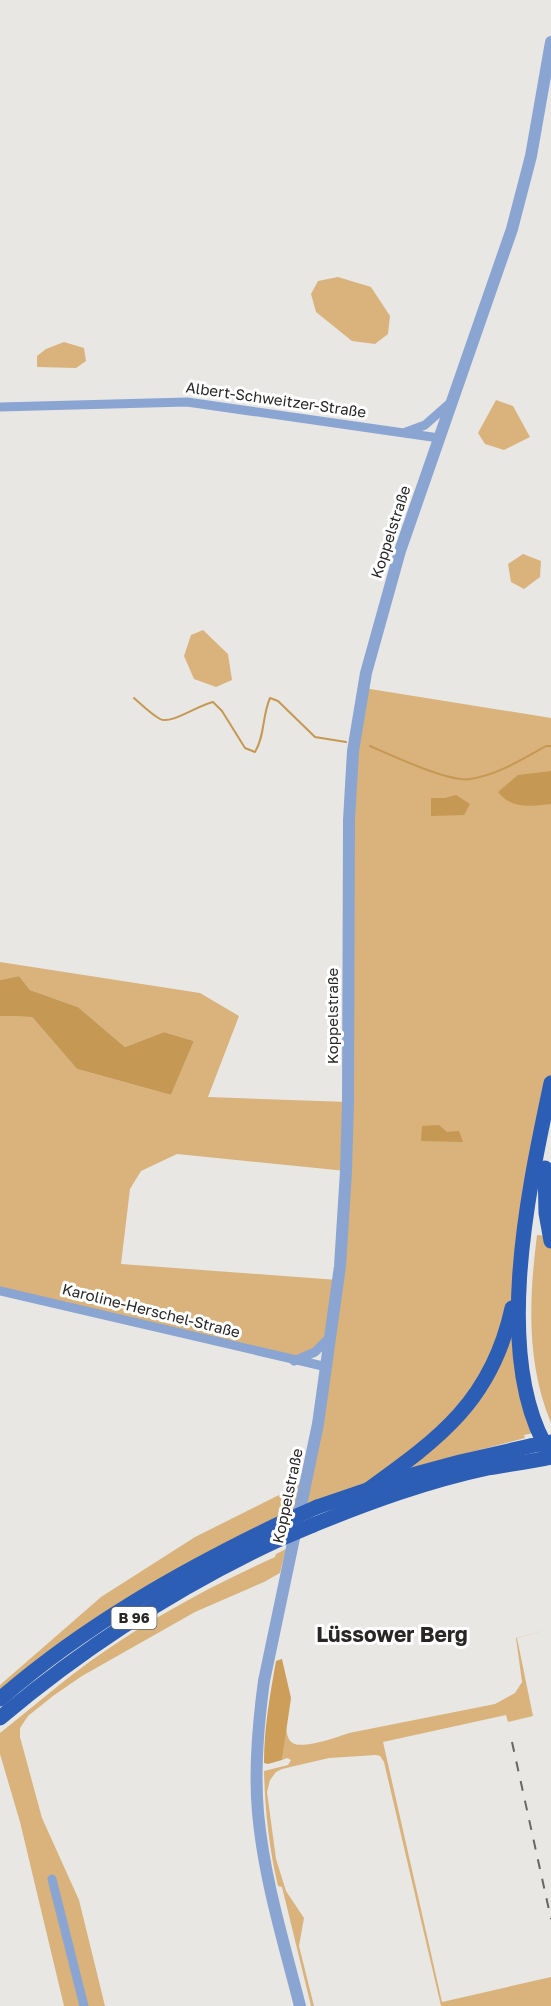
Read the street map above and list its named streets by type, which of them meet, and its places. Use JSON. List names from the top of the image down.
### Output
{
  "streets": {
    "highway": ["B 96"],
    "street": ["Albert-Schweitzer-Straße", "Koppelstraße", "Karoline-Herschel-Straße"]
  },
  "crossings": [
    ["Albert-Schweitzer-Straße", "Koppelstraße"],
    ["Koppelstraße", "Karoline-Herschel-Straße"]
  ],
  "districts": ["Lüssower Berg"]
}
